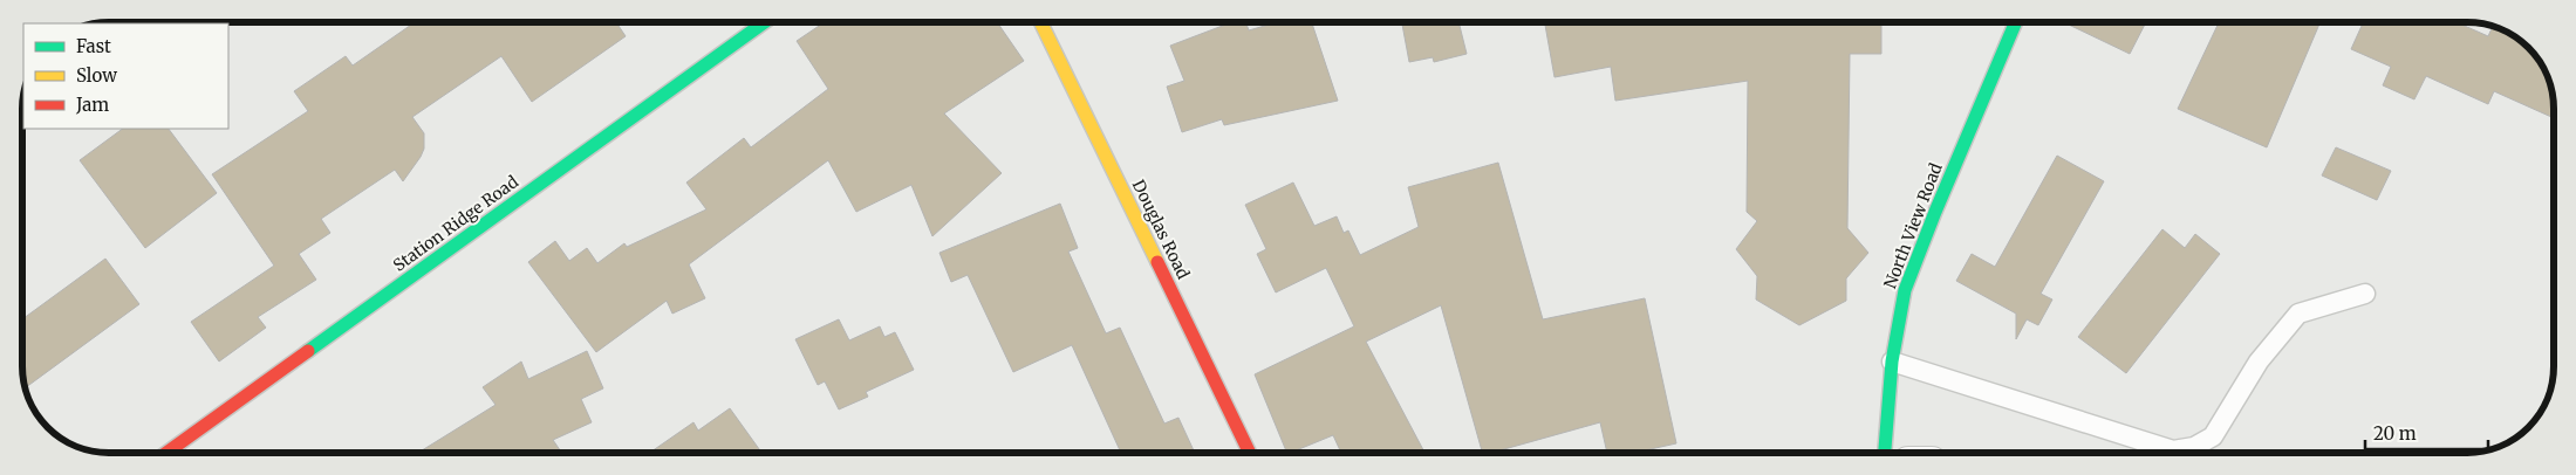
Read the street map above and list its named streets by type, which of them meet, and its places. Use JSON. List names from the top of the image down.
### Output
{
  "streets": {
    "street": ["Station Ridge Road", "North View Road", "Douglas Road"]
  },
  "legend": ["Fast", "Slow", "Jam"],
  "scale_bar": "20 m"
}
